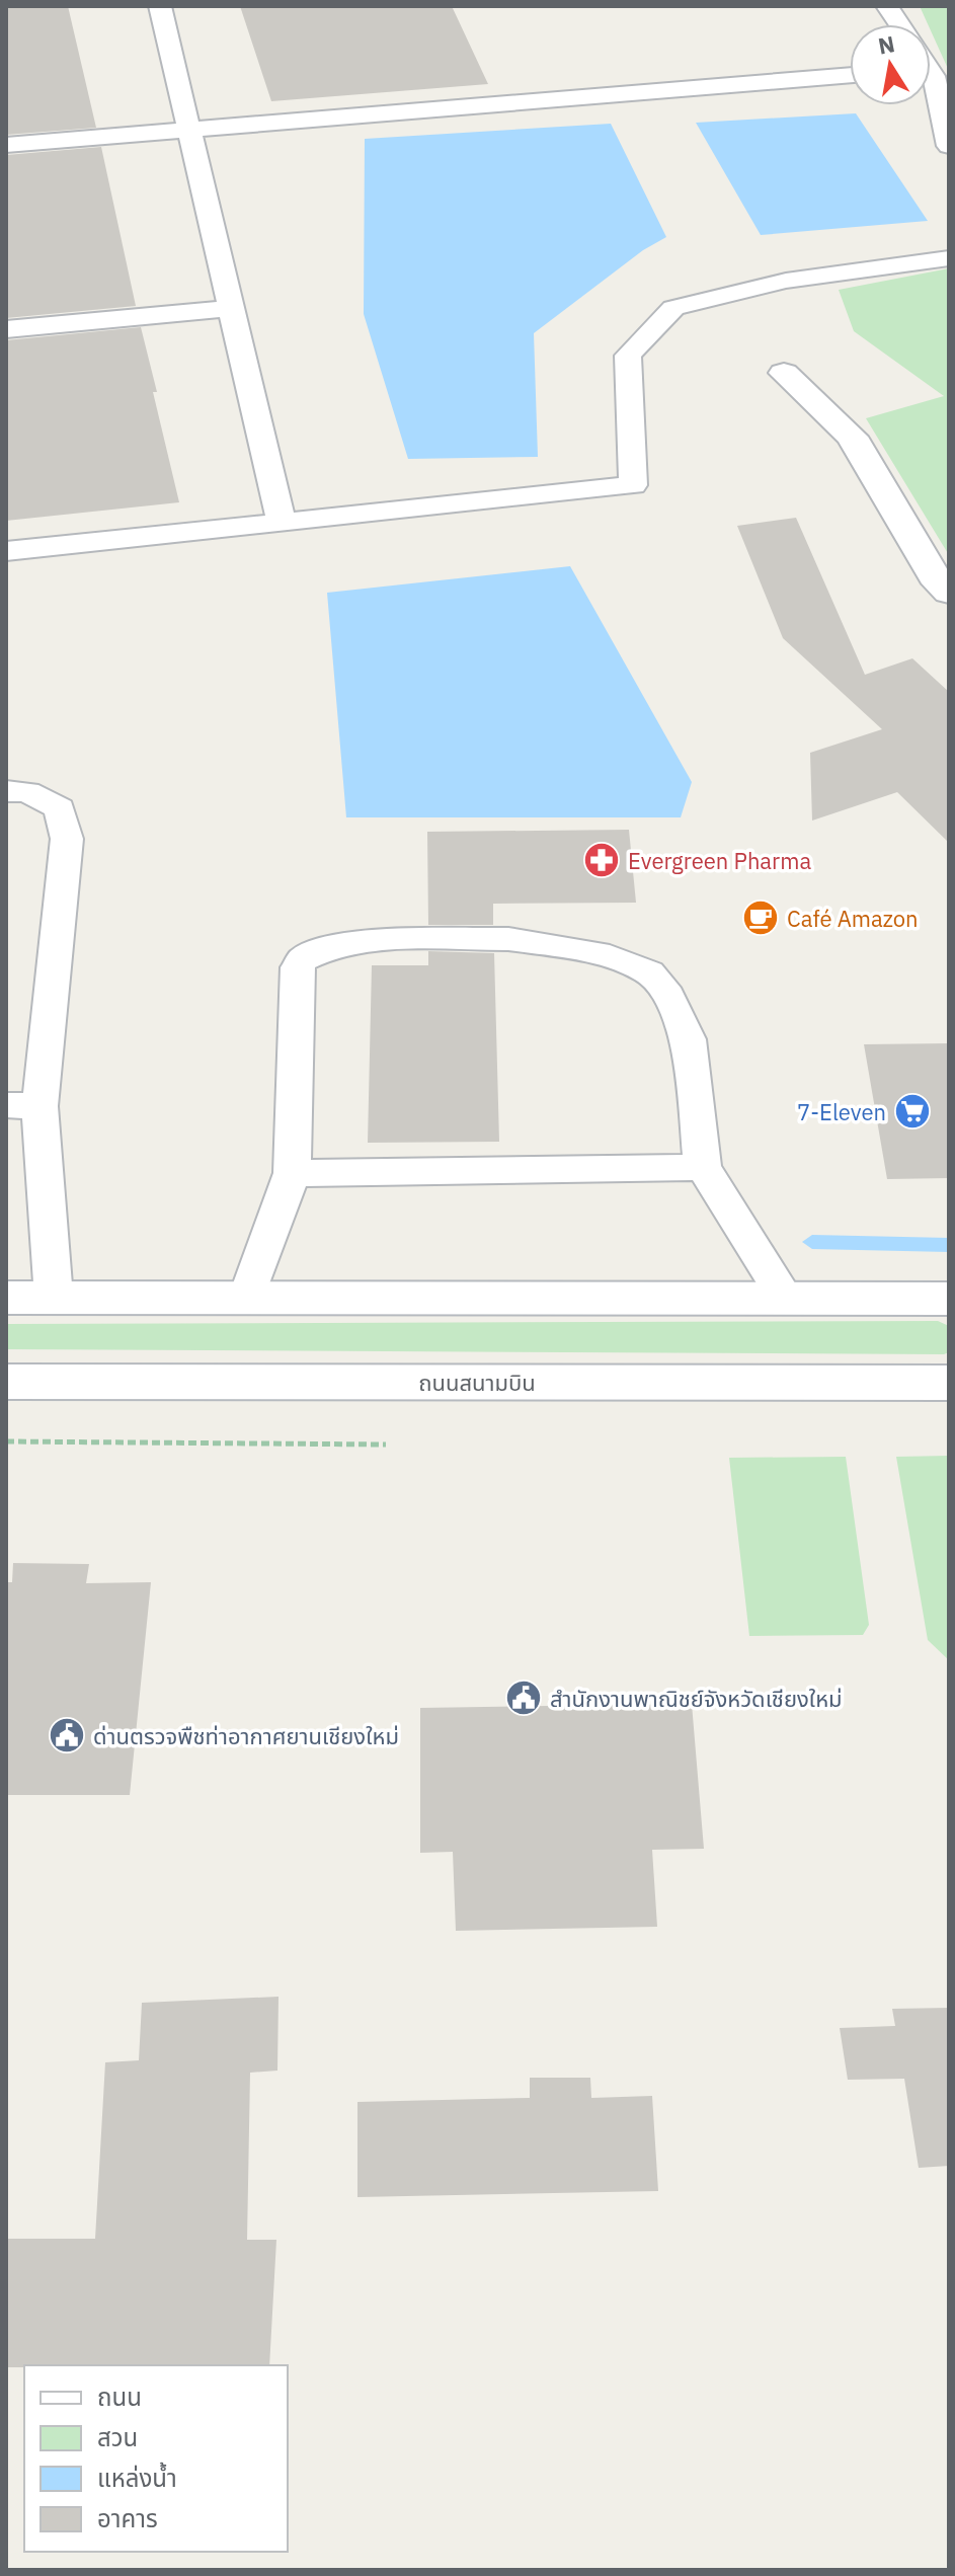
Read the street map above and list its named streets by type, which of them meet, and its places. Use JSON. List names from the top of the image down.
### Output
{
  "streets": {
    "main road": ["ถนนสนามบิน"]
  },
  "places": {
    "pharmacy": ["Evergreen Pharma"],
    "cafe": ["Café Amazon"],
    "supermarket": ["7-Eleven"],
    "public building": ["สำนักงานพาณิชย์จังหวัดเชียงใหม่", "ด่านตรวจพืชท่าอากาศยานเชียงใหม่"]
  },
  "legend": [
    "ถนน",
    "สวน",
    "แหล่งน้ำ",
    "อาคาร"
  ],
  "north": "top"
}
